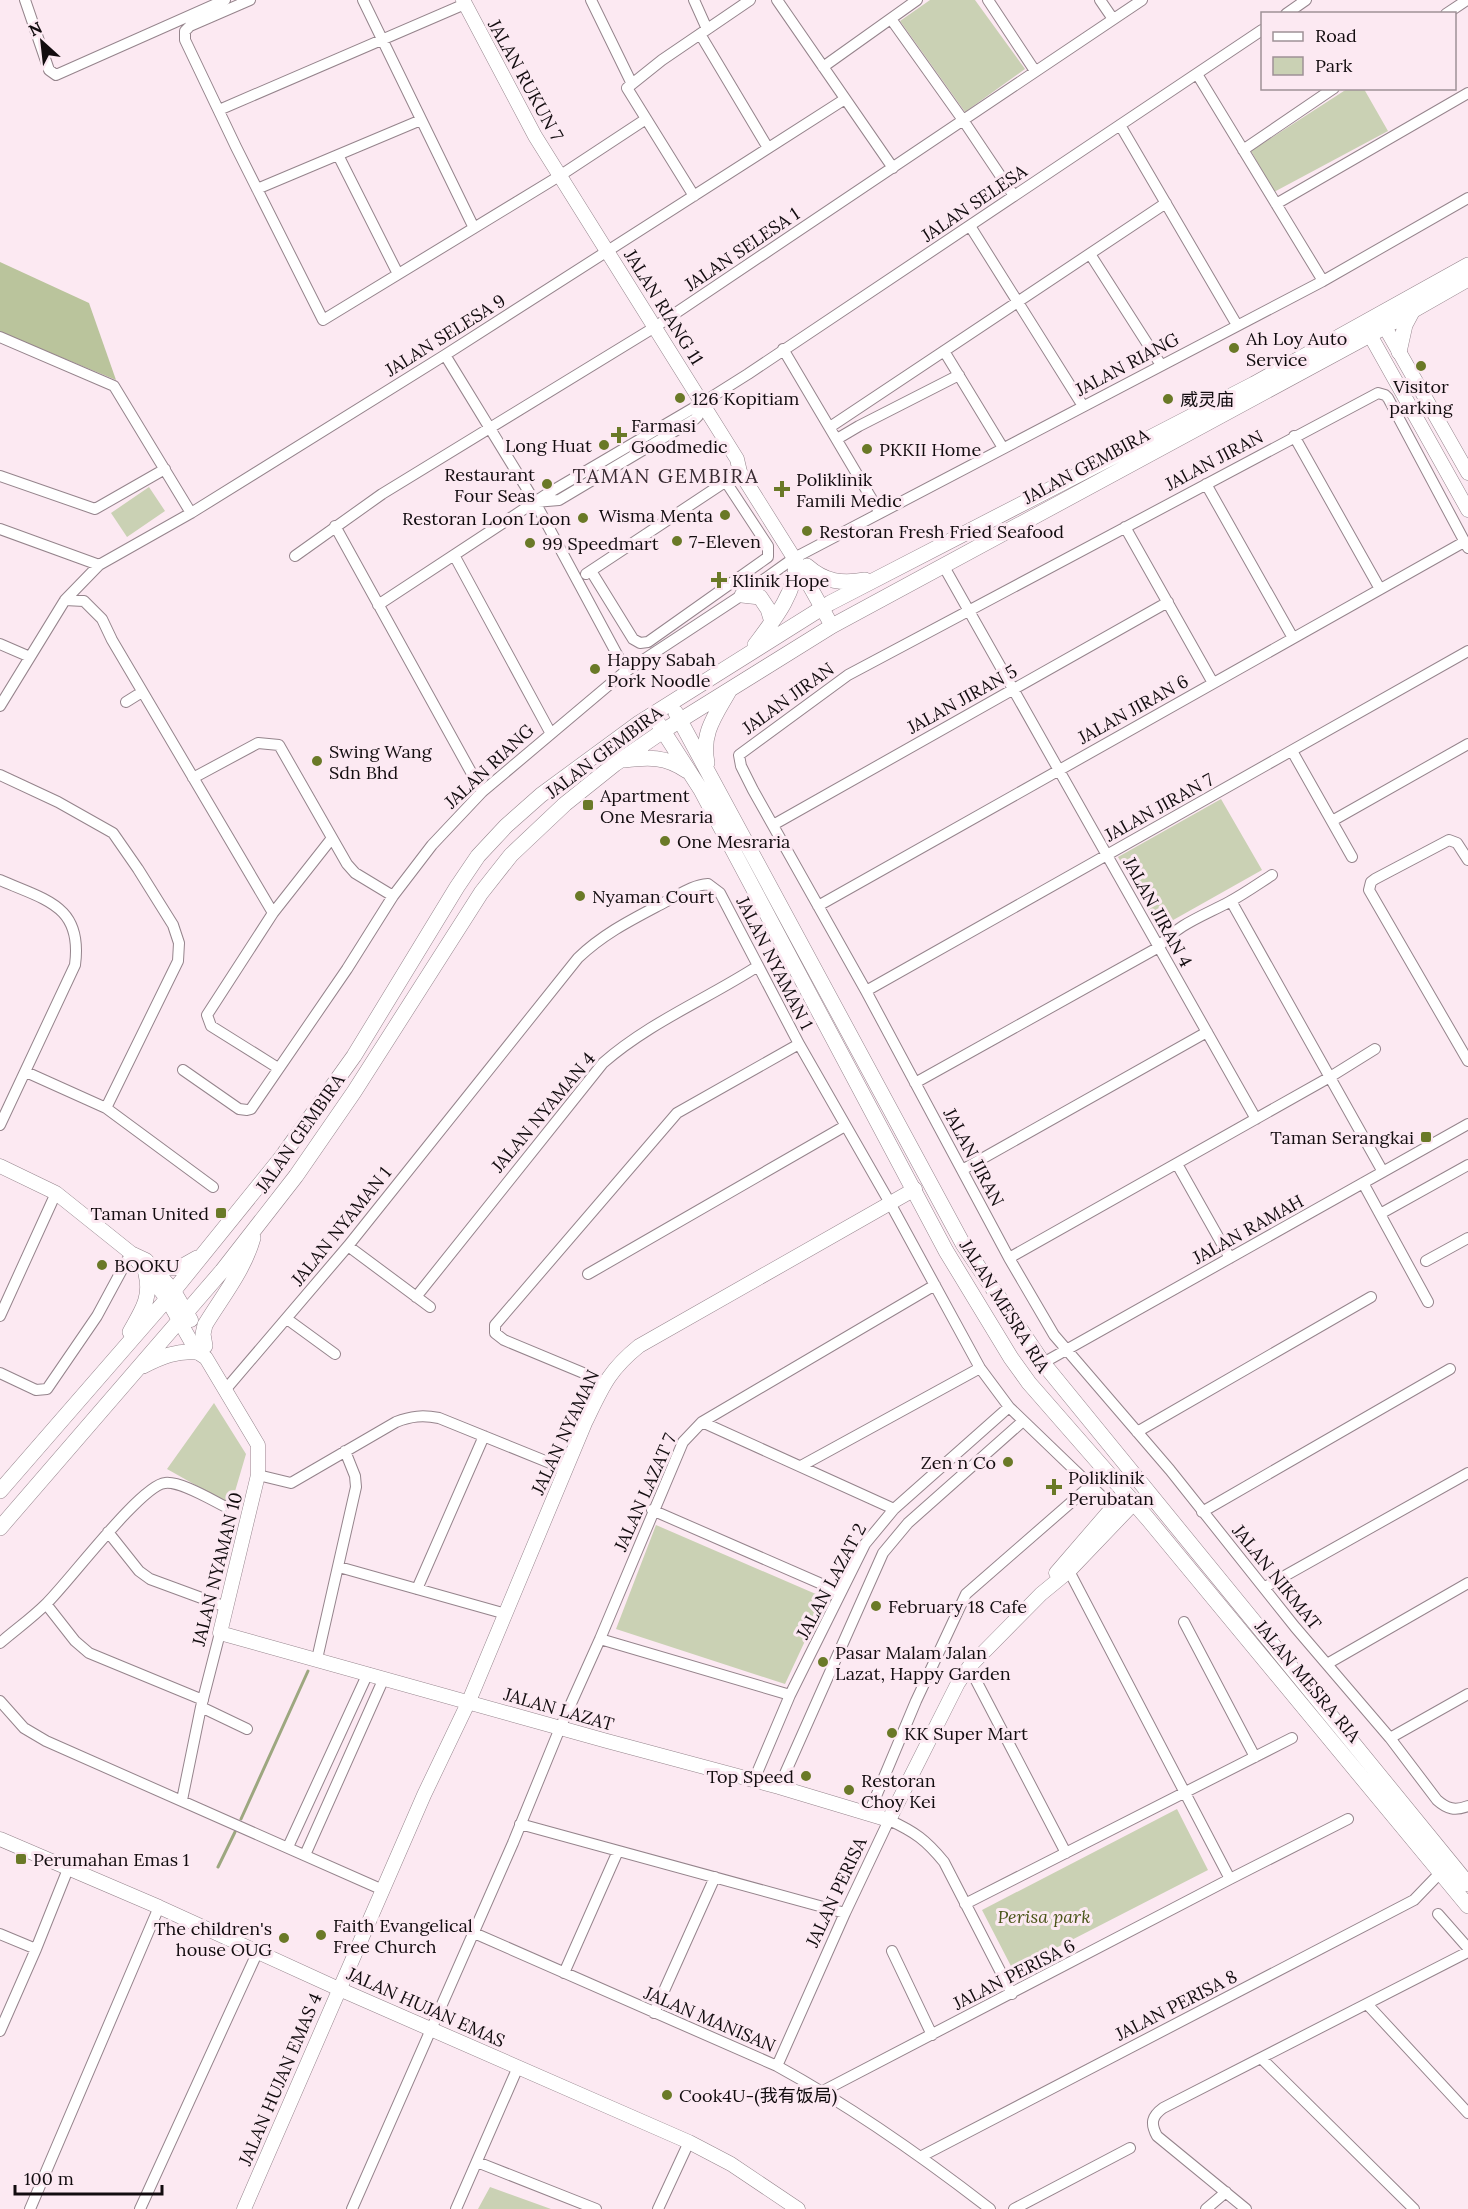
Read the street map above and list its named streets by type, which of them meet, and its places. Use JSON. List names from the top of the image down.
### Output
{
  "streets": {
    "main road": ["JALAN GEMBIRA", "JALAN MESRA RIA"],
    "street": [
      "JALAN RUKUN 7",
      "JALAN SELESA",
      "JALAN SELESA 1",
      "JALAN RIANG 11",
      "JALAN SELESA 9",
      "JALAN RIANG",
      "JALAN JIRAN",
      "JALAN JIRAN 5",
      "JALAN JIRAN 6",
      "JALAN JIRAN 7",
      "JALAN JIRAN 4",
      "JALAN NYAMAN 1",
      "JALAN NYAMAN 4",
      "JALAN RAMAH",
      "JALAN NYAMAN",
      "JALAN LAZAT 7",
      "JALAN NYAMAN 10",
      "JALAN NIKMAT",
      "JALAN LAZAT 2",
      "JALAN LAZAT",
      "JALAN PERISA",
      "JALAN PERISA 6",
      "JALAN PERISA 8",
      "JALAN HUJAN EMAS",
      "JALAN MANISAN",
      "JALAN HUJAN EMAS 4"
    ]
  },
  "crossings": [
    ["JALAN RUKUN 7", "JALAN RIANG 11"],
    ["JALAN SELESA", "JALAN RIANG 11"],
    ["JALAN SELESA 1", "JALAN RIANG 11"],
    ["JALAN RIANG 11", "JALAN SELESA 9"],
    ["JALAN RIANG 11", "JALAN RIANG"],
    ["JALAN RIANG 11", "JALAN GEMBIRA"],
    ["JALAN JIRAN", "JALAN JIRAN 5"],
    ["JALAN JIRAN", "JALAN JIRAN 6"],
    ["JALAN JIRAN", "JALAN JIRAN 7"],
    ["JALAN JIRAN", "JALAN JIRAN 4"],
    ["JALAN JIRAN", "JALAN RAMAH"],
    ["JALAN JIRAN", "JALAN NIKMAT"],
    ["JALAN GEMBIRA", "JALAN JIRAN 4"],
    ["JALAN GEMBIRA", "JALAN MESRA RIA"],
    ["JALAN GEMBIRA", "JALAN NYAMAN 10"],
    ["JALAN JIRAN 5", "JALAN JIRAN 4"],
    ["JALAN JIRAN 6", "JALAN JIRAN 4"],
    ["JALAN JIRAN 7", "JALAN JIRAN 4"],
    ["JALAN NYAMAN 1", "JALAN NYAMAN 4"],
    ["JALAN NYAMAN 1", "JALAN NYAMAN"],
    ["JALAN NYAMAN 1", "JALAN LAZAT 7"],
    ["JALAN NYAMAN 1", "JALAN NYAMAN 10"],
    ["JALAN NYAMAN 1", "JALAN LAZAT 2"],
    ["JALAN NYAMAN 1", "JALAN PERISA"],
    ["JALAN RAMAH", "JALAN MESRA RIA"],
    ["JALAN RAMAH", "JALAN NIKMAT"],
    ["JALAN MESRA RIA", "JALAN NYAMAN"],
    ["JALAN MESRA RIA", "JALAN PERISA"],
    ["JALAN MESRA RIA", "JALAN PERISA 8"],
    ["JALAN NYAMAN", "JALAN LAZAT"],
    ["JALAN NYAMAN", "JALAN HUJAN EMAS 4"],
    ["JALAN LAZAT 7", "JALAN LAZAT"],
    ["JALAN LAZAT 7", "JALAN HUJAN EMAS"],
    ["JALAN LAZAT 7", "JALAN MANISAN"],
    ["JALAN NYAMAN 10", "JALAN LAZAT"],
    ["JALAN LAZAT 2", "JALAN LAZAT"],
    ["JALAN LAZAT", "JALAN PERISA"],
    ["JALAN LAZAT", "JALAN HUJAN EMAS 4"],
    ["JALAN PERISA", "JALAN MANISAN"],
    ["JALAN PERISA 6", "JALAN MANISAN"],
    ["JALAN PERISA 8", "JALAN MANISAN"],
    ["JALAN HUJAN EMAS", "JALAN HUJAN EMAS 4"]
  ],
  "districts": ["TAMAN GEMBIRA"],
  "parks": ["Perisa park"],
  "places": {
    "other": [
      "Ah Loy Auto Service",
      "Visitor parking",
      "126 Kopitiam",
      "威灵庙",
      "Long Huat",
      "PKKII Home",
      "Restaurant Four Seas",
      "Wisma Menta",
      "Restoran Loon Loon",
      "Restoran Fresh Fried Seafood",
      "7-Eleven",
      "99 Speedmart",
      "Happy Sabah Pork Noodle",
      "Swing Wang Sdn Bhd",
      "One Mesraria",
      "Nyaman Court",
      "BOOKU",
      "Zen n Co",
      "February 18 Cafe",
      "Pasar Malam Jalan Lazat, Happy Garden",
      "KK Super Mart",
      "Top Speed",
      "Restoran Choy Kei",
      "Faith Evangelical Free Church",
      "The children's house OUG",
      "Cook4U-(我有饭局)"
    ],
    "health": [
      "Farmasi Goodmedic",
      "Poliklinik Famili Medic",
      "Klinik Hope",
      "Poliklinik Perubatan"
    ],
    "transit": [
      "Apartment One Mesraria",
      "Taman Serangkai",
      "Taman United",
      "Perumahan Emas 1"
    ]
  },
  "legend": ["Road", "Park"],
  "scale_bar": "100 m",
  "north": "top left"
}
